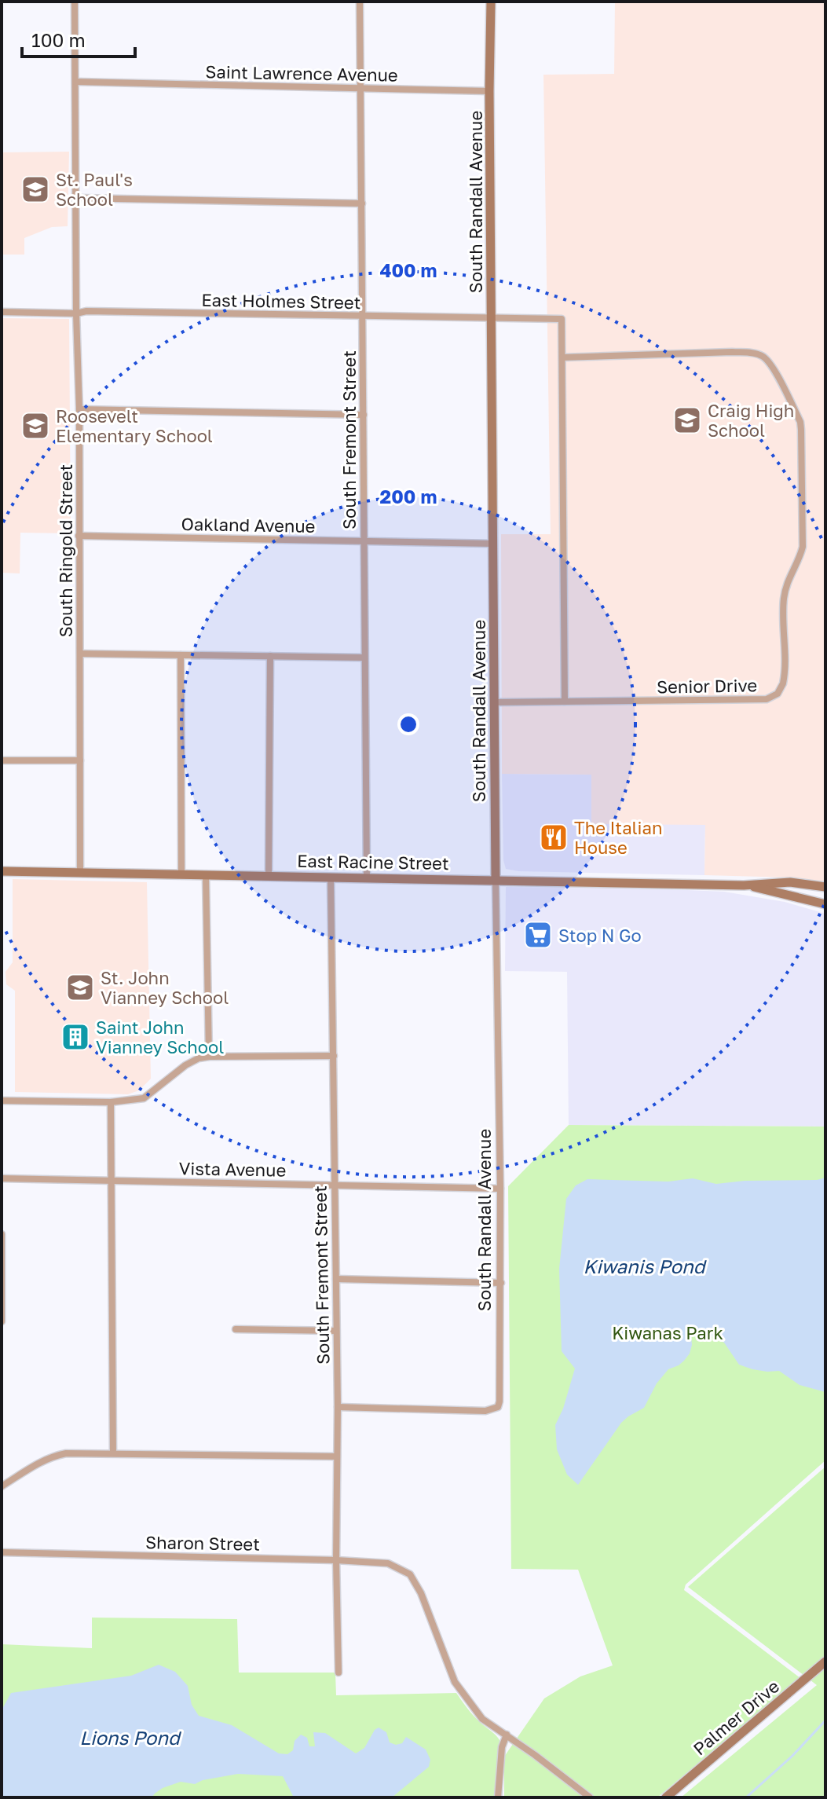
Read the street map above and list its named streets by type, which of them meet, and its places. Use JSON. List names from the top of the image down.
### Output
{
  "streets": {
    "street": [
      "Saint Lawrence Avenue",
      "South Randall Avenue",
      "East Holmes Street",
      "South Fremont Street",
      "Oakland Avenue",
      "South Ringold Street",
      "Senior Drive",
      "East Racine Street",
      "Vista Avenue",
      "Sharon Street",
      "Palmer Drive"
    ]
  },
  "crossings": [
    ["Saint Lawrence Avenue", "South Randall Avenue"],
    ["Saint Lawrence Avenue", "South Fremont Street"],
    ["Saint Lawrence Avenue", "South Ringold Street"],
    ["South Randall Avenue", "East Holmes Street"],
    ["South Randall Avenue", "South Fremont Street"],
    ["South Randall Avenue", "Oakland Avenue"],
    ["South Randall Avenue", "Senior Drive"],
    ["South Randall Avenue", "East Racine Street"],
    ["South Randall Avenue", "Vista Avenue"],
    ["East Holmes Street", "South Fremont Street"],
    ["East Holmes Street", "South Ringold Street"],
    ["East Holmes Street", "Senior Drive"],
    ["South Fremont Street", "Oakland Avenue"],
    ["South Fremont Street", "East Racine Street"],
    ["South Fremont Street", "Vista Avenue"],
    ["South Fremont Street", "Sharon Street"],
    ["Oakland Avenue", "South Ringold Street"],
    ["South Ringold Street", "East Racine Street"]
  ],
  "water": ["Kiwanis Pond", "Lions Pond"],
  "parks": ["Kiwanas Park"],
  "places": {
    "school or university": [
      "St. Paul's School",
      "Craig High School",
      "Roosevelt Elementary School",
      "St. John Vianney School"
    ],
    "restaurant": ["The Italian House"],
    "supermarket": ["Stop N Go"],
    "building": ["Saint John Vianney School"]
  },
  "scale_bar": "100 m",
  "rings": ["400 m", "200 m"]
}
